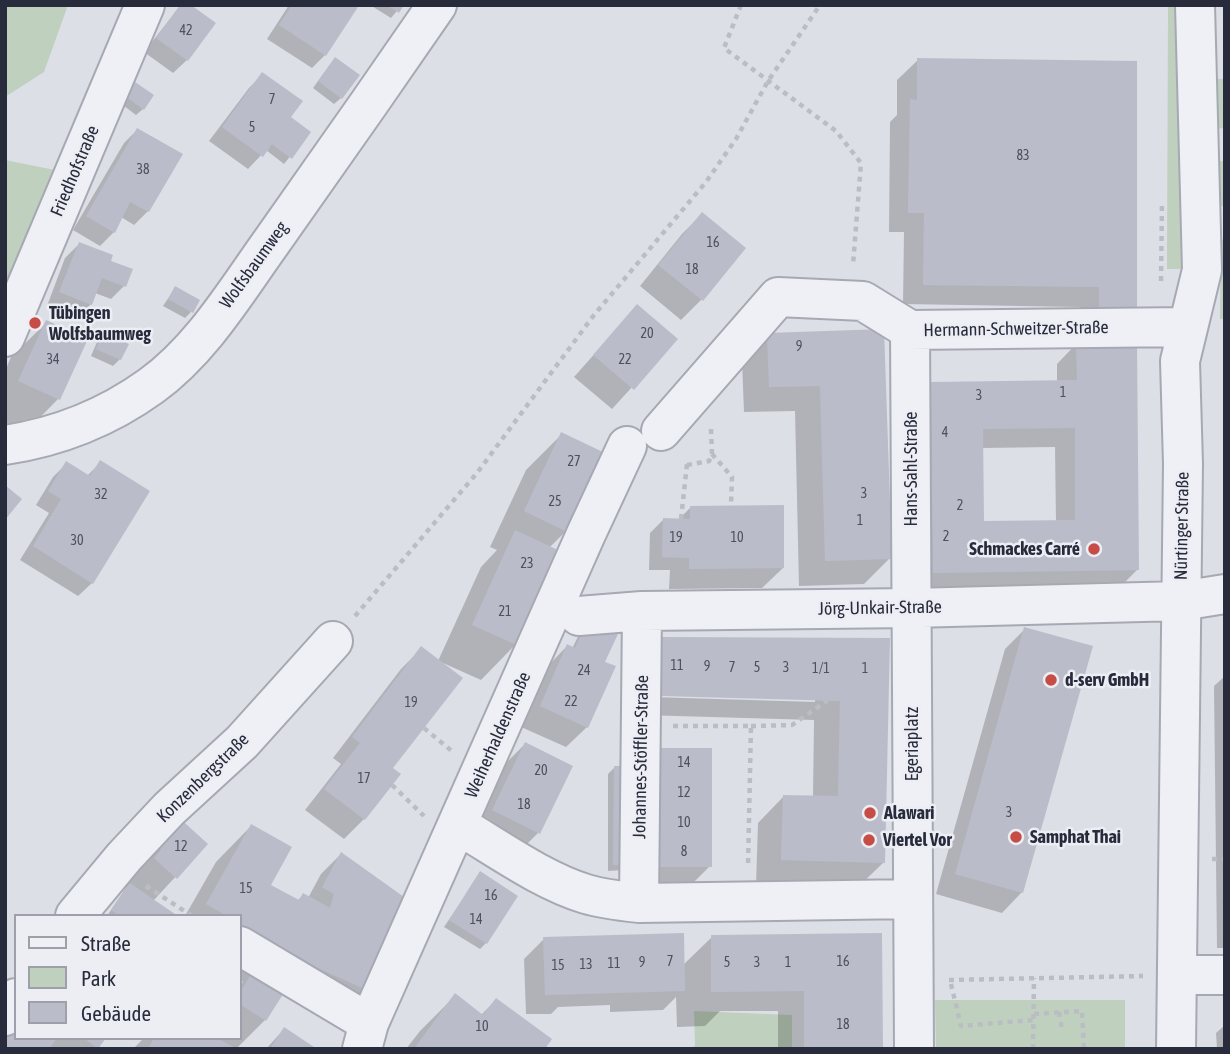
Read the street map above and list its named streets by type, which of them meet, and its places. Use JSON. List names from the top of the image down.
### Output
{
  "streets": {
    "street": [
      "Friedhofstraße",
      "Wolfsbaumweg",
      "Hermann-Schweitzer-Straße",
      "Hans-Sahl-Straße",
      "Nürtinger Straße",
      "Jörg-Unkair-Straße",
      "Weiherhaldenstraße",
      "Egeriaplatz",
      "Johannes-Stöffler-Straße",
      "Konzenbergstraße"
    ]
  },
  "crossings": [
    ["Hermann-Schweitzer-Straße", "Hans-Sahl-Straße"],
    ["Hermann-Schweitzer-Straße", "Nürtinger Straße"],
    ["Hermann-Schweitzer-Straße", "Weiherhaldenstraße"],
    ["Hans-Sahl-Straße", "Jörg-Unkair-Straße"],
    ["Hans-Sahl-Straße", "Egeriaplatz"],
    ["Nürtinger Straße", "Jörg-Unkair-Straße"],
    ["Jörg-Unkair-Straße", "Egeriaplatz"],
    ["Jörg-Unkair-Straße", "Johannes-Stöffler-Straße"]
  ],
  "places": [
    "Tübingen Wolfsbaumweg",
    "Schmackes Carré",
    "d-serv GmbH",
    "Alawari",
    "Samphat Thai",
    "Viertel Vor"
  ],
  "house_numbers": [
    "42",
    "7",
    "5",
    "83",
    "38",
    "16",
    "18",
    "20",
    "9",
    "34",
    "22",
    "1",
    "3",
    "4",
    "27",
    "3",
    "32",
    "25",
    "2",
    "1",
    "2",
    "19",
    "10",
    "30",
    "23",
    "21",
    "11",
    "9",
    "7",
    "5",
    "3",
    "1/1",
    "1",
    "24",
    "22",
    "19",
    "14",
    "20",
    "17",
    "12",
    "18",
    "3",
    "10",
    "12",
    "8",
    "15",
    "16",
    "14",
    "7",
    "16",
    "9",
    "5",
    "3",
    "1",
    "11",
    "13",
    "15",
    "18",
    "10"
  ],
  "legend": ["Straße", "Park", "Gebäude"]
}
